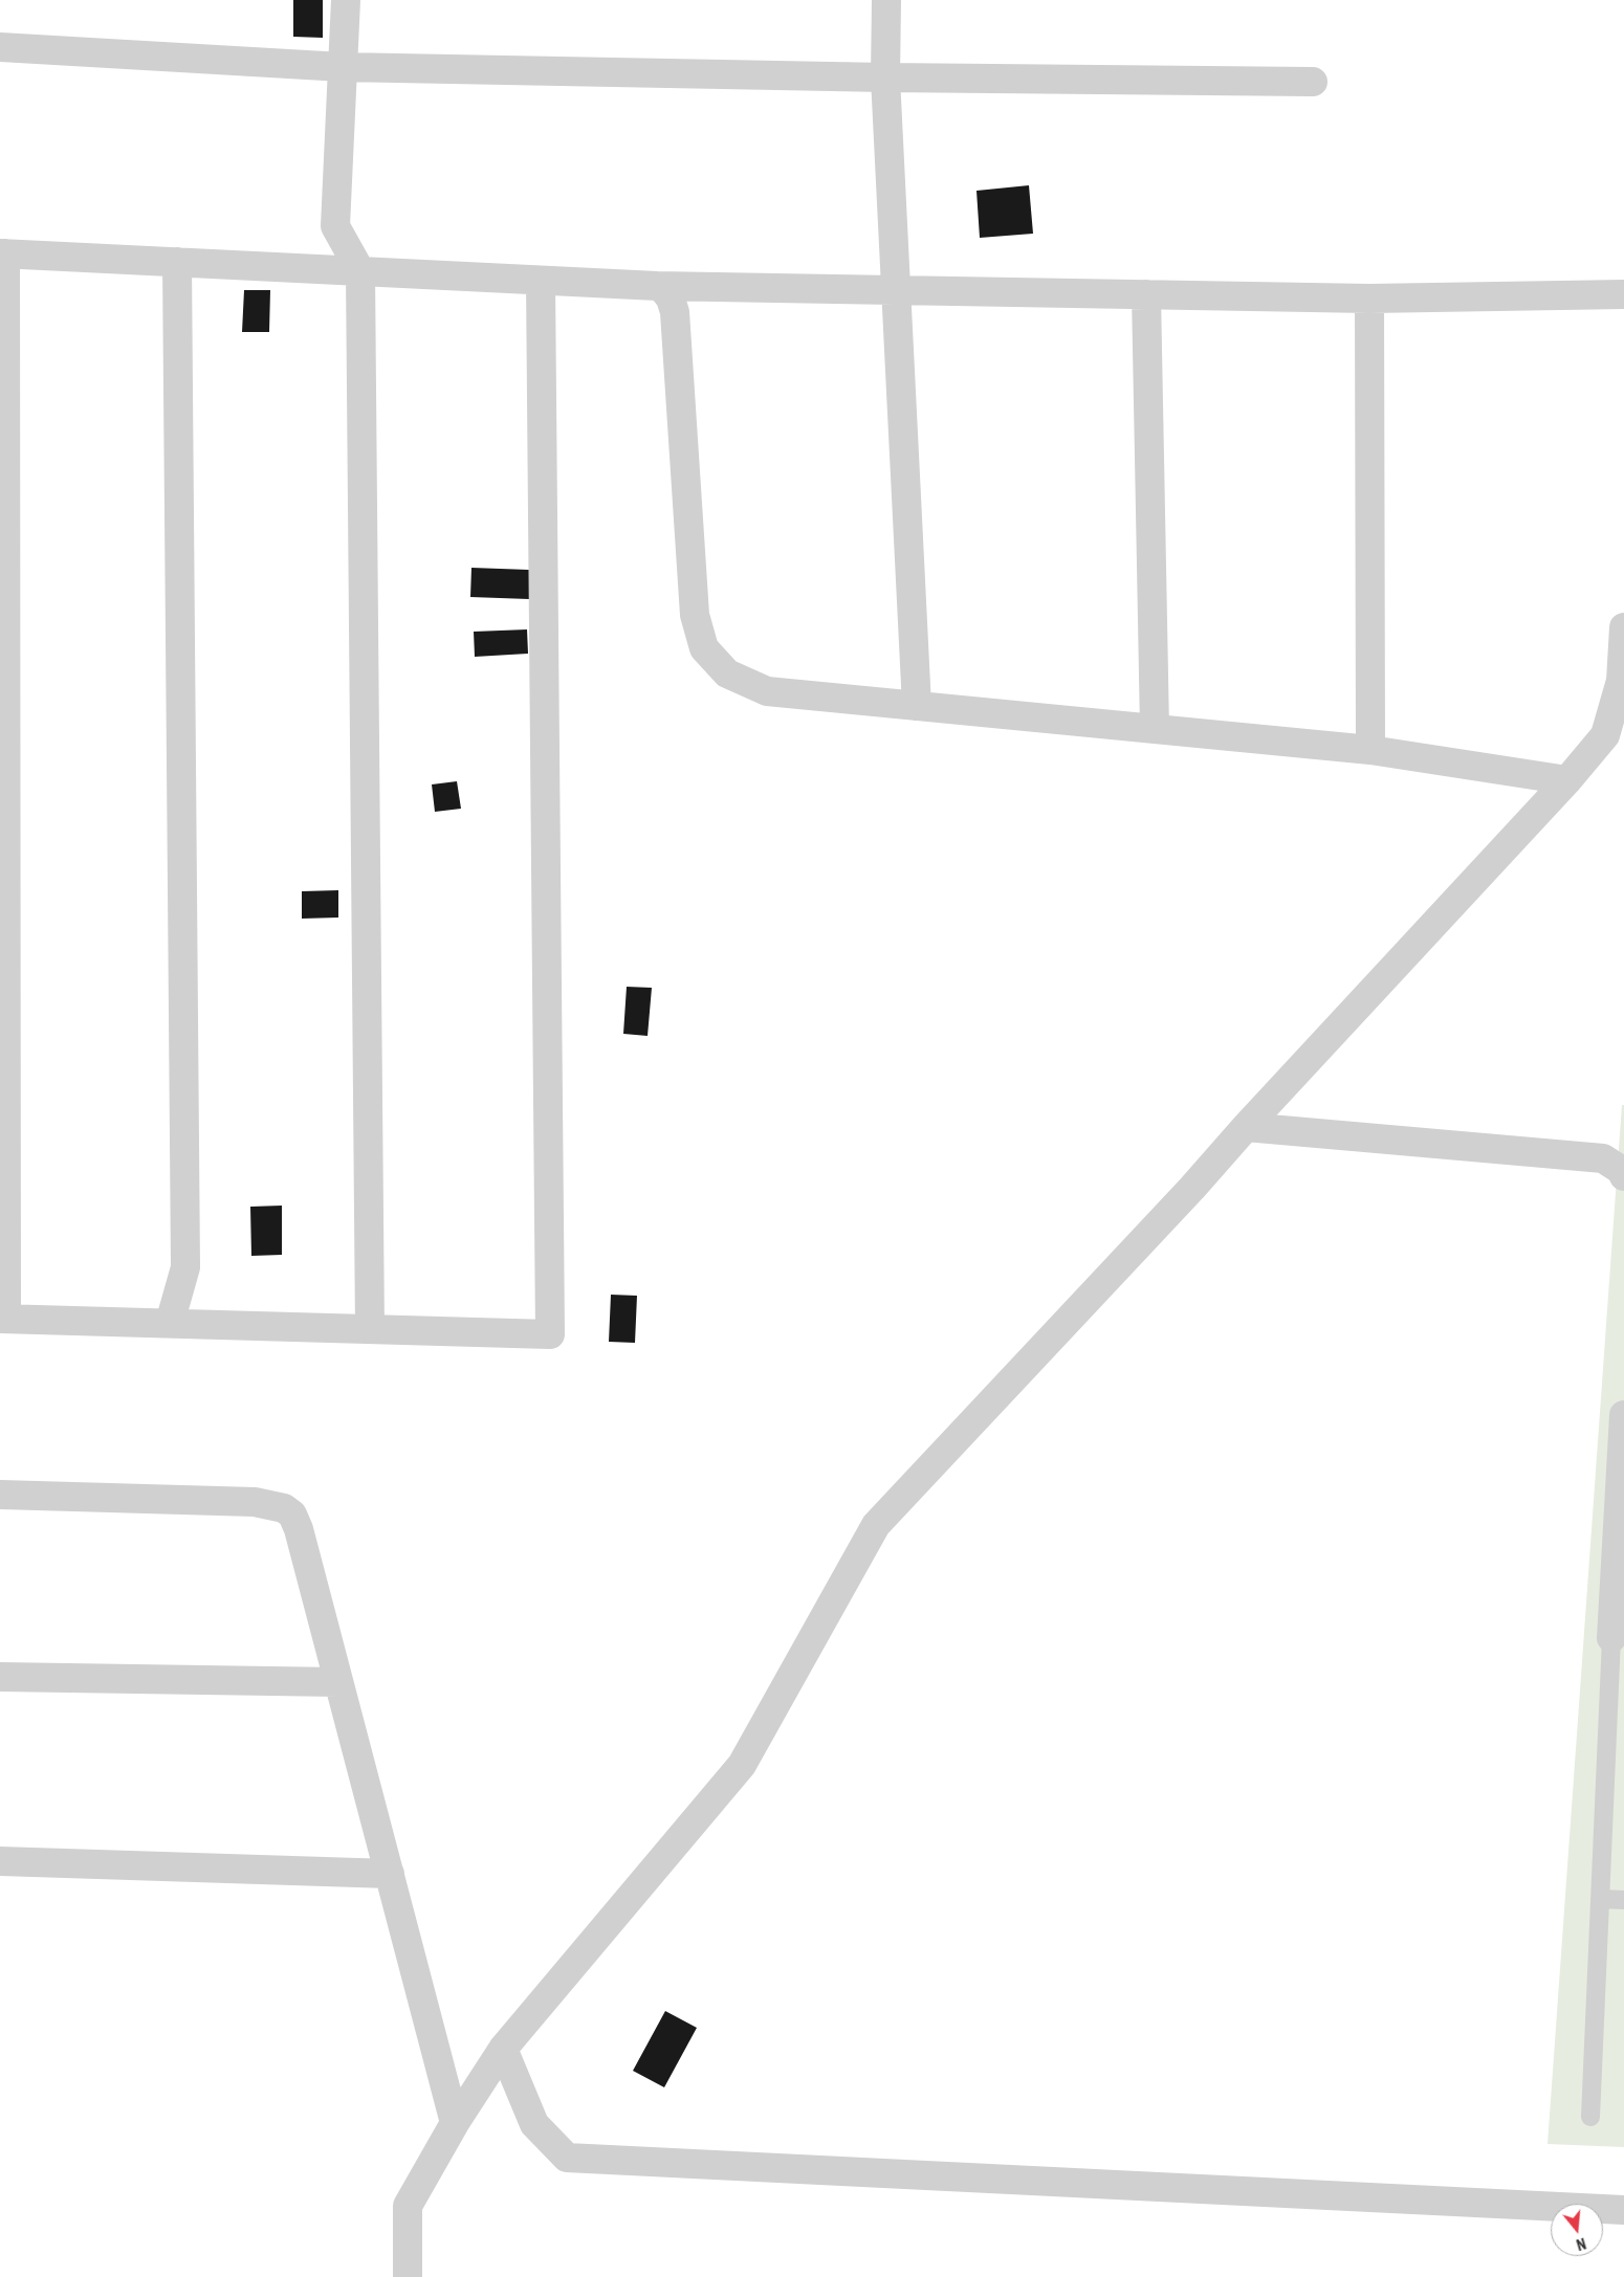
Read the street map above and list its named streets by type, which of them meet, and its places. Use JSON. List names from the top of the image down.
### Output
{
  "north": "bottom"
}
